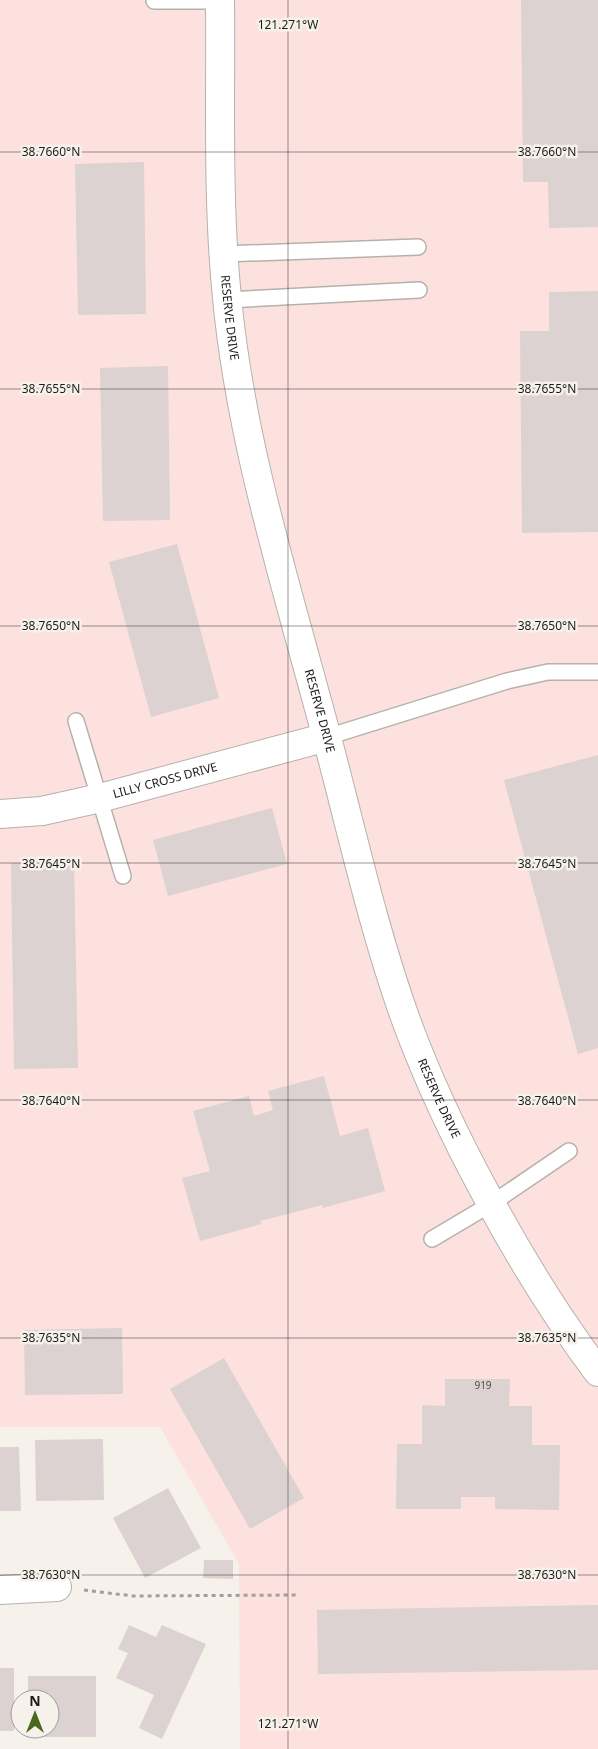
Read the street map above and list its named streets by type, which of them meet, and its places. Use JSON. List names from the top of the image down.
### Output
{
  "streets": {
    "street": ["RESERVE DRIVE", "LILLY CROSS DRIVE"]
  },
  "crossings": [
    ["RESERVE DRIVE", "LILLY CROSS DRIVE"]
  ],
  "house_numbers": ["919"],
  "north": "top",
  "coordinates": [
    "121.271°W",
    "38.7660°N",
    "38.7655°N",
    "38.7650°N",
    "38.7645°N",
    "38.7640°N",
    "38.7635°N",
    "38.7630°N"
  ]
}
